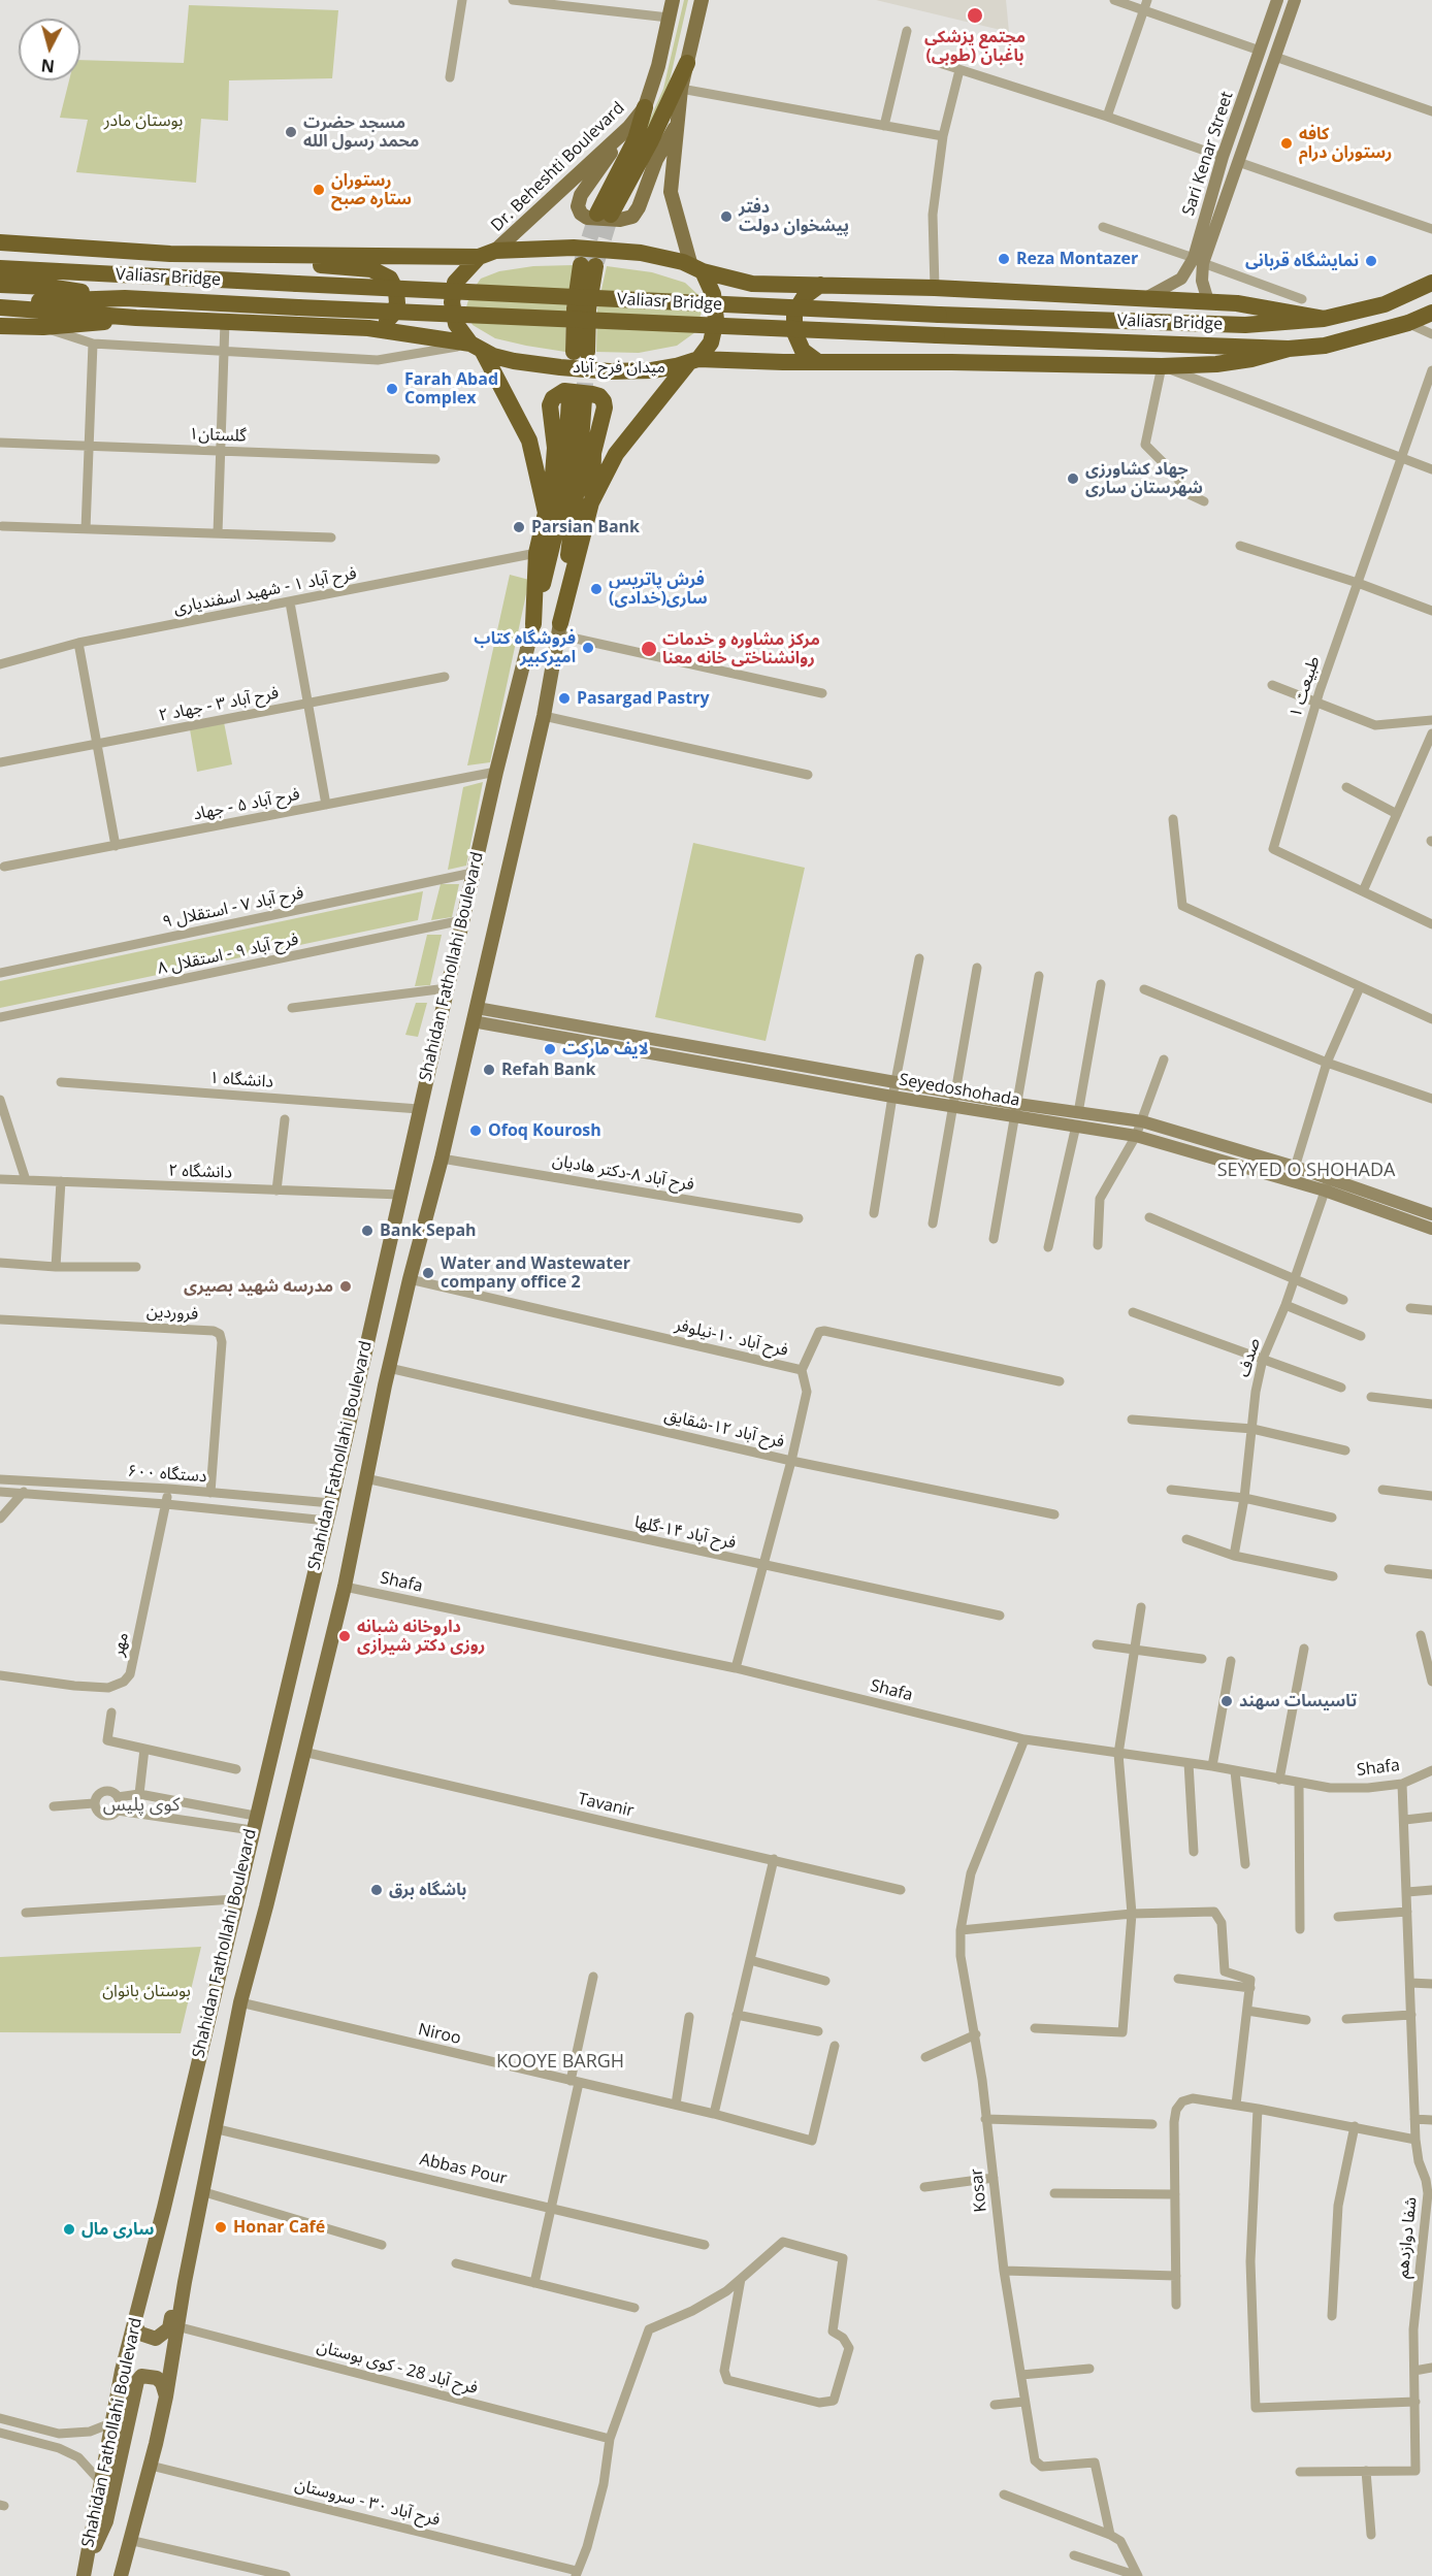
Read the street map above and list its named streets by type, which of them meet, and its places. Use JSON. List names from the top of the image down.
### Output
{
  "streets": {
    "highway": ["Valiasr Bridge", "میدان فرح آباد", "Shahidan Fathollahi Boulevard"],
    "main road": ["Dr. Beheshti Boulevard"],
    "street": [
      "Sari Kenar Street",
      "گلستان۱",
      "فرح آباد ۱ - شهید اسفندیاری",
      "طبیعت ۱",
      "فرح آباد ۳ - جهاد ۲",
      "فرح آباد ۵ - جهاد",
      "فرح آباد ۷ - استقلال ۹",
      "فرح آباد ۹ - استقلال ۸",
      "دانشگاه ۱",
      "Seyedoshohada",
      "دانشگاه ۲",
      "فرح آباد ۸-دکتر هادیان",
      "فروردین",
      "فرح آباد ۱۰-نیلوفر",
      "صدف",
      "فرح آباد ۱۲-شقایق",
      "۶۰۰ دستگاه",
      "فرح آباد ۱۴-گلها",
      "Shafa",
      "مهر",
      "Tavanir",
      "Niroo",
      "Abbas Pour",
      "Kosar",
      "شفا دوازدهم",
      "فرح آباد 28 - کوی بوستان",
      "فرح آباد ۳۰ - سروستان"
    ]
  },
  "crossings": [
    ["Valiasr Bridge", "میدان فرح آباد"],
    ["میدان فرح آباد", "Shahidan Fathollahi Boulevard"],
    ["فرح آباد ۱ - شهید اسفندیاری", "Shahidan Fathollahi Boulevard"],
    ["فرح آباد ۵ - جهاد", "Shahidan Fathollahi Boulevard"],
    ["فرح آباد ۷ - استقلال ۹", "Shahidan Fathollahi Boulevard"],
    ["فرح آباد ۹ - استقلال ۸", "Shahidan Fathollahi Boulevard"],
    ["Shahidan Fathollahi Boulevard", "دانشگاه ۱"],
    ["Shahidan Fathollahi Boulevard", "Seyedoshohada"],
    ["Shahidan Fathollahi Boulevard", "دانشگاه ۲"],
    ["Shahidan Fathollahi Boulevard", "فرح آباد ۸-دکتر هادیان"],
    ["Shahidan Fathollahi Boulevard", "فرح آباد ۱۰-نیلوفر"],
    ["Shahidan Fathollahi Boulevard", "فرح آباد ۱۲-شقایق"],
    ["Shahidan Fathollahi Boulevard", "۶۰۰ دستگاه"],
    ["Shahidan Fathollahi Boulevard", "فرح آباد ۱۴-گلها"],
    ["Shahidan Fathollahi Boulevard", "Shafa"],
    ["Shahidan Fathollahi Boulevard", "Tavanir"],
    ["Shahidan Fathollahi Boulevard", "Niroo"],
    ["Shahidan Fathollahi Boulevard", "Abbas Pour"],
    ["Shahidan Fathollahi Boulevard", "فرح آباد 28 - کوی بوستان"],
    ["Shahidan Fathollahi Boulevard", "فرح آباد ۳۰ - سروستان"],
    ["Seyedoshohada", "صدف"],
    ["فروردین", "۶۰۰ دستگاه"],
    ["۶۰۰ دستگاه", "مهر"],
    ["Shafa", "Kosar"],
    ["Shafa", "شفا دوازدهم"]
  ],
  "districts": ["SEYYED O SHOHADA", "کوی پلیس", "KOOYE BARGH"],
  "parks": ["بوستان مادر", "بوستان بانوان"],
  "places": [
    "مجتمع پزشکی باغبان (طوبی)",
    "مسجد حضرت محمد رسول الله",
    "کافه رستوران درام",
    "رستوران ستاره صبح",
    "دفتر پیشخوان دولت",
    "Reza Montazer",
    "نمایشگاه قربانی",
    "Farah Abad Complex",
    "جهاد کشاورزی شهرستان ساری",
    "Parsian Bank",
    "فرش پاتریس (خدادی)ساری",
    "فروشگاه کتاب امیرکبیر",
    "مرکز مشاوره و خدمات روانشناختی خانه معنا",
    "Pasargad Pastry",
    "لایف مارکت",
    "Refah Bank",
    "Ofoq Kourosh",
    "Bank Sepah",
    "Water and Wastewater company office 2",
    "مدرسه شهید بصیری",
    "داروخانه شبانه روزی دکتر شیرازی",
    "تاسیسات سهند",
    "باشگاه برق",
    "Honar Café",
    "ساری مال"
  ],
  "north": "bottom"
}
